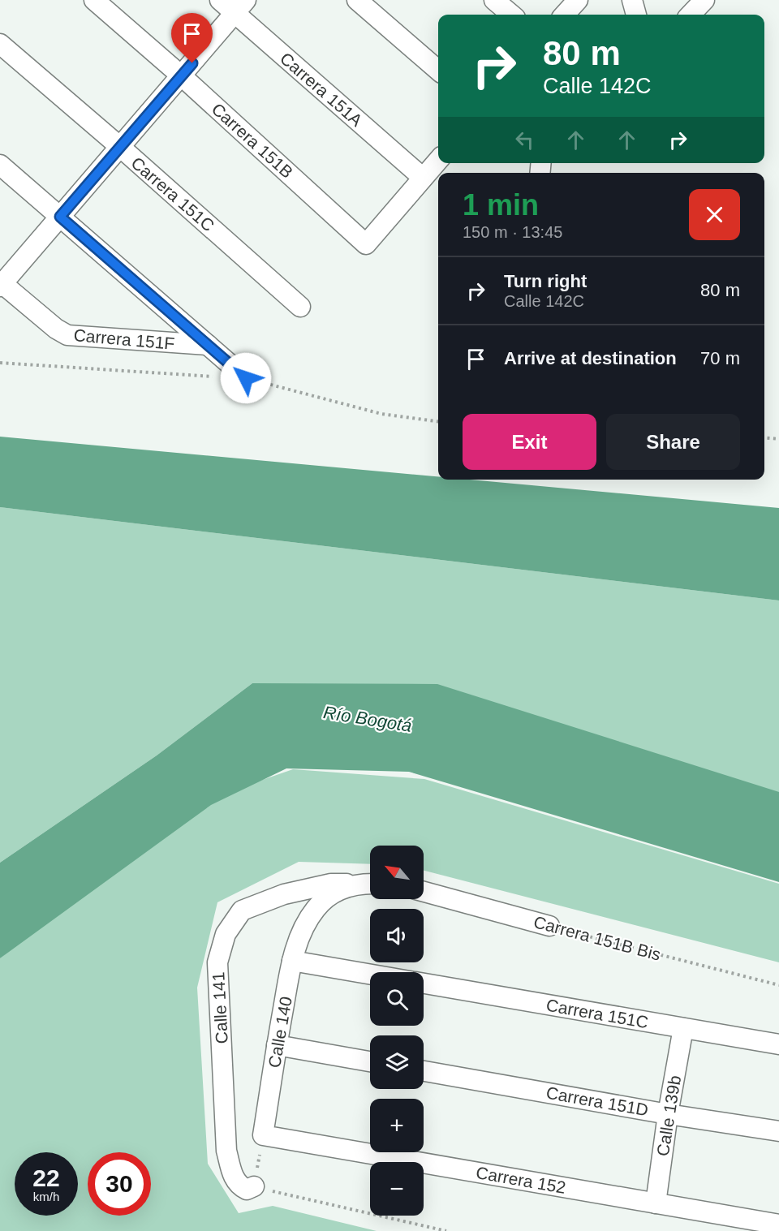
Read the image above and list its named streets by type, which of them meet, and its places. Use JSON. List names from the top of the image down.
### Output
{
  "streets": {
    "street": [
      "Carrera 151A",
      "Carrera 151B",
      "Carrera 151C",
      "Carrera 151F",
      "Carrera 151B Bis",
      "Calle 141",
      "Calle 140",
      "Carrera 151D",
      "Calle 139b",
      "Carrera 152"
    ]
  },
  "crossings": [
    ["Carrera 151A", "Carrera 151B"],
    ["Carrera 151C", "Calle 139b"],
    ["Calle 141", "Calle 140"],
    ["Calle 140", "Carrera 152"],
    ["Carrera 151D", "Calle 139b"],
    ["Calle 139b", "Carrera 152"]
  ],
  "water": ["Río Bogotá"],
  "north": "top left",
  "page": {
    "turn": ["80 m", "Calle 142C"],
    "heading": ["1 min", "150 m · 13:45"],
    "list": [
      {
        "name": "Turn right",
        "note": "Calle 142C",
        "value": "80 m"
      },
      {
        "name": "Arrive at destination",
        "value": "70 m"
      }
    ],
    "buttons": ["Exit", "Share"],
    "map_buttons": ["+", "−"],
    "speed": "22 km/h",
    "limit": "30"
  }
}
